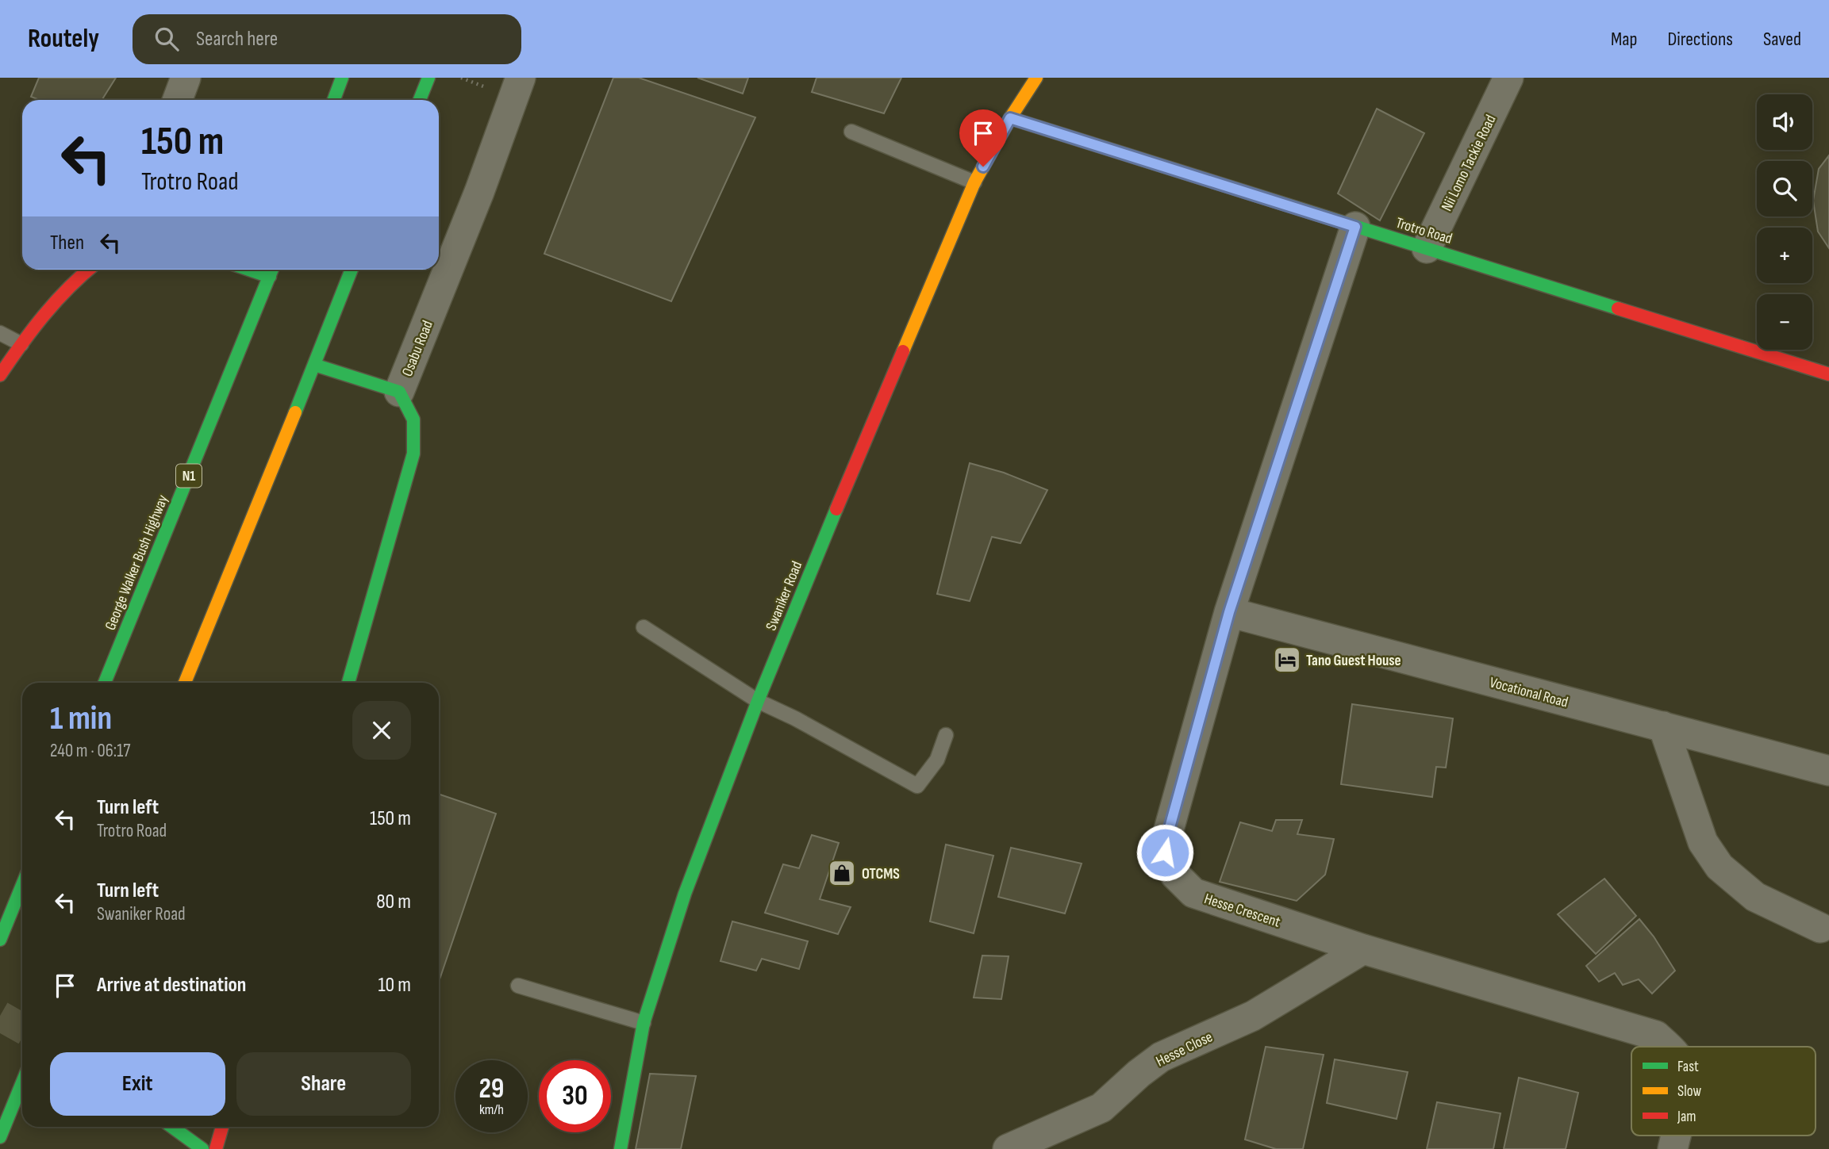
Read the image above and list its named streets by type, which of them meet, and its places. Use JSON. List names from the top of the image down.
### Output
{
  "streets": {
    "main road": [
      "Trotro Road",
      "Osabu Road",
      "N1",
      "George Walker Bush Highway",
      "Swaniker Road"
    ],
    "street": [
      "Nii Lomo Tackie Road",
      "Vocational Road",
      "Hesse Crescent",
      "Hesse Close"
    ]
  },
  "crossings": [
    ["Nii Lomo Tackie Road", "Trotro Road"],
    ["Trotro Road", "Swaniker Road"],
    ["Trotro Road", "Hesse Crescent"],
    ["Vocational Road", "Hesse Crescent"],
    ["Hesse Crescent", "Hesse Close"]
  ],
  "places": {
    "hotel": ["Tano Guest House"],
    "shop": ["OTCMS"]
  },
  "legend": ["Fast", "Slow", "Jam"],
  "page": {
    "header": "Routely",
    "search": "Search here",
    "nav": ["Map", "Directions", "Saved"],
    "map_buttons": ["+", "−"],
    "turn": ["150 m", "Trotro Road"],
    "then": "Then",
    "heading": ["1 min", "240 m · 06:17"],
    "list": [
      {
        "name": "Turn left",
        "note": "Trotro Road",
        "value": "150 m"
      },
      {
        "name": "Turn left",
        "note": "Swaniker Road",
        "value": "80 m"
      },
      {
        "name": "Arrive at destination",
        "value": "10 m"
      }
    ],
    "buttons": ["Exit", "Share"],
    "speed": "29 km/h",
    "limit": "30"
  }
}
